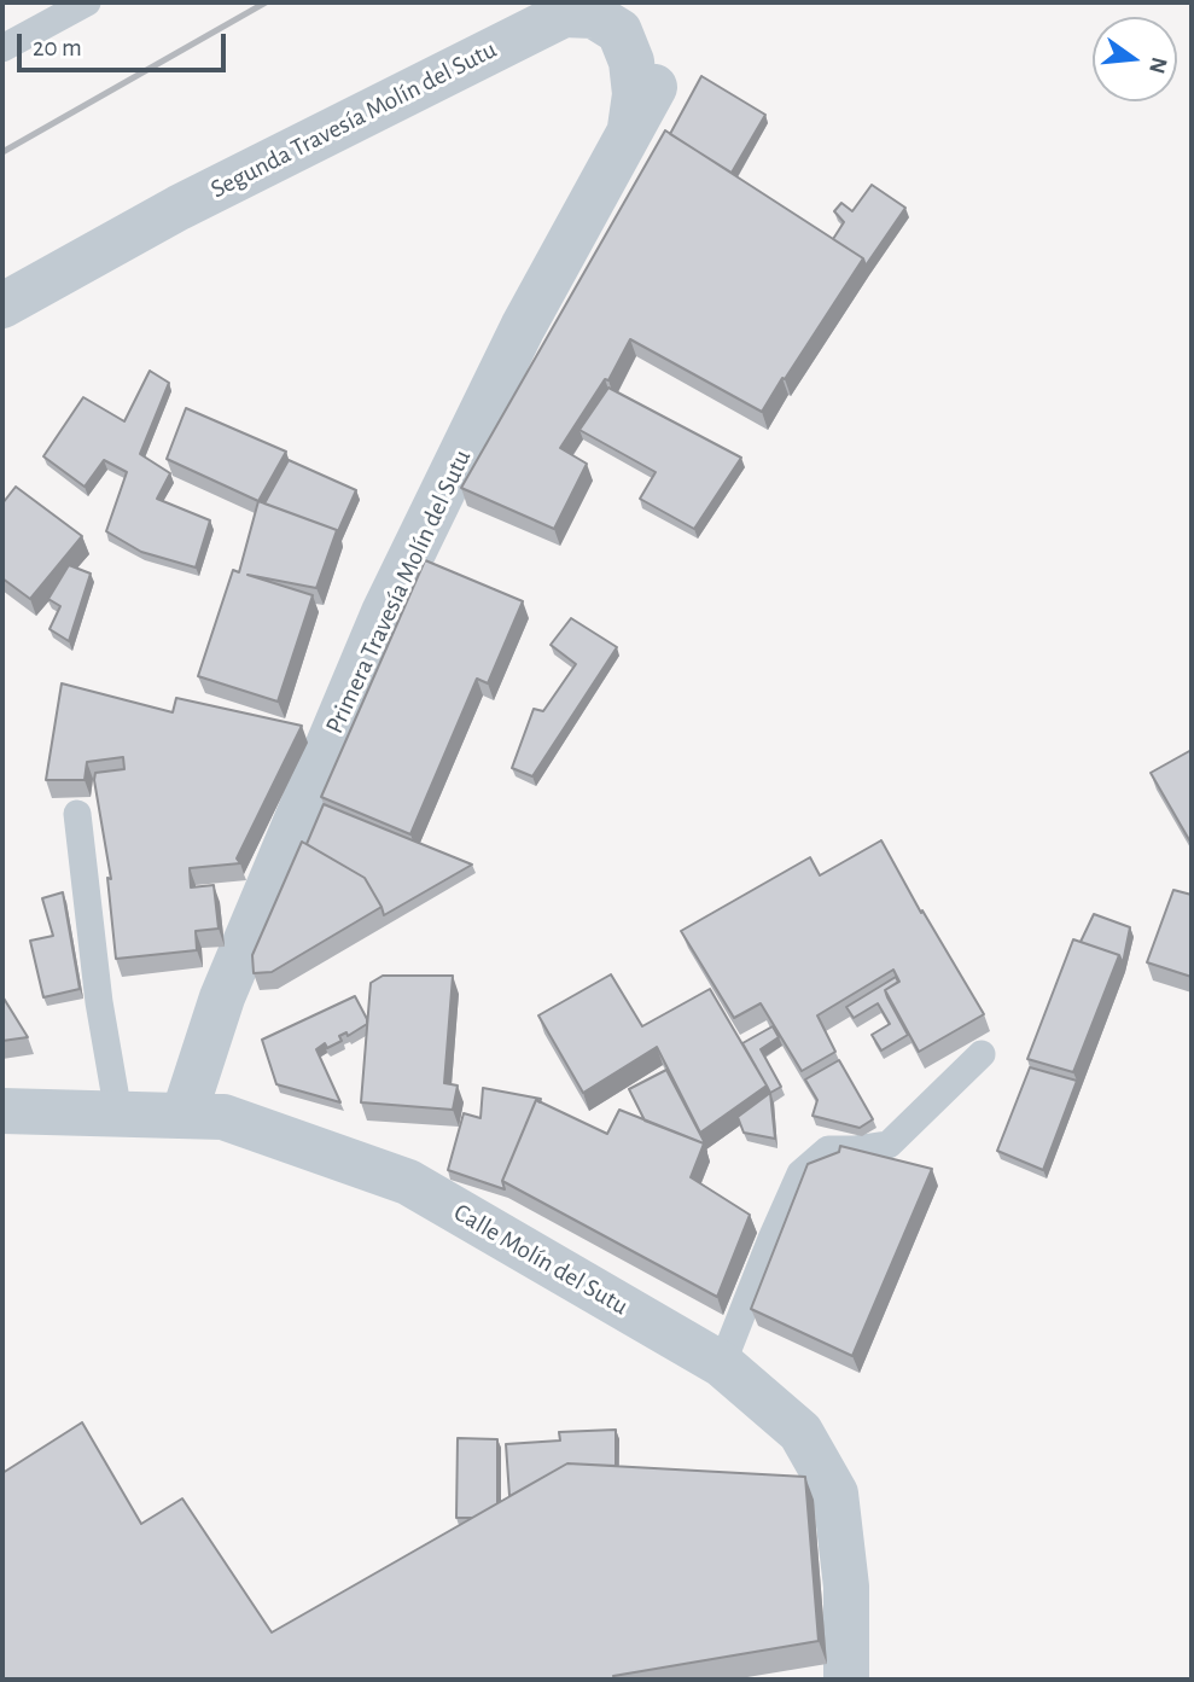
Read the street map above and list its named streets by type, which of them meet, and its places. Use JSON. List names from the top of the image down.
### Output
{
  "streets": {
    "street": ["Segunda Travesía Molín del Sutu", "Primera Travesía Molín del Sutu", "Calle Molín del Sutu"]
  },
  "crossings": [
    ["Segunda Travesía Molín del Sutu", "Primera Travesía Molín del Sutu"],
    ["Primera Travesía Molín del Sutu", "Calle Molín del Sutu"]
  ],
  "scale_bar": "20 m",
  "north": "right"
}
